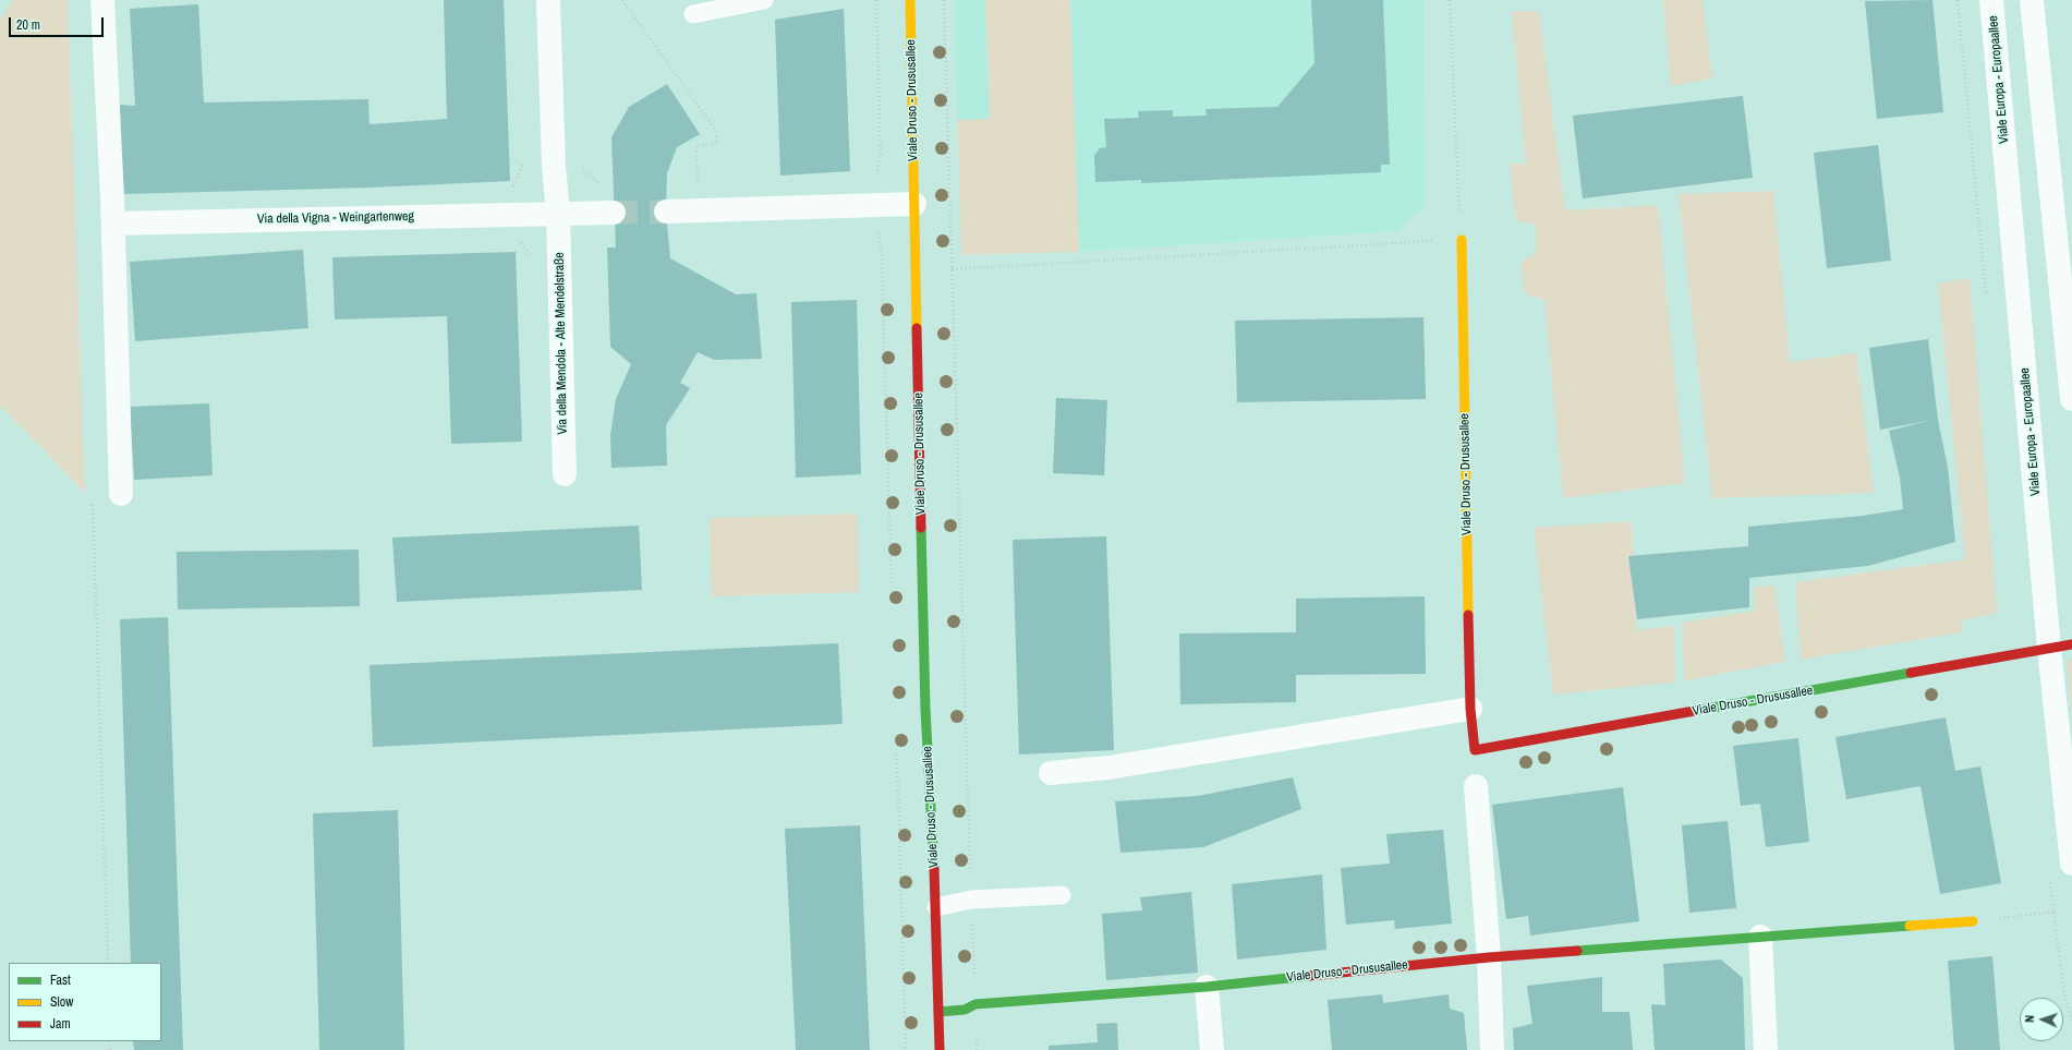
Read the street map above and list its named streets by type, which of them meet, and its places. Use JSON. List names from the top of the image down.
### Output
{
  "streets": {
    "street": [
      "Viale Europa - Europaallee",
      "Viale Druso - Drususallee",
      "Via della Vigna - Weingartenweg",
      "Via della Mendola - Alte Mendelstraße"
    ]
  },
  "crossings": [
    ["Viale Europa - Europaallee", "Viale Druso - Drususallee"],
    ["Via della Vigna - Weingartenweg", "Via della Mendola - Alte Mendelstraße"]
  ],
  "legend": ["Fast", "Slow", "Jam"],
  "scale_bar": "20 m",
  "north": "left"
}
